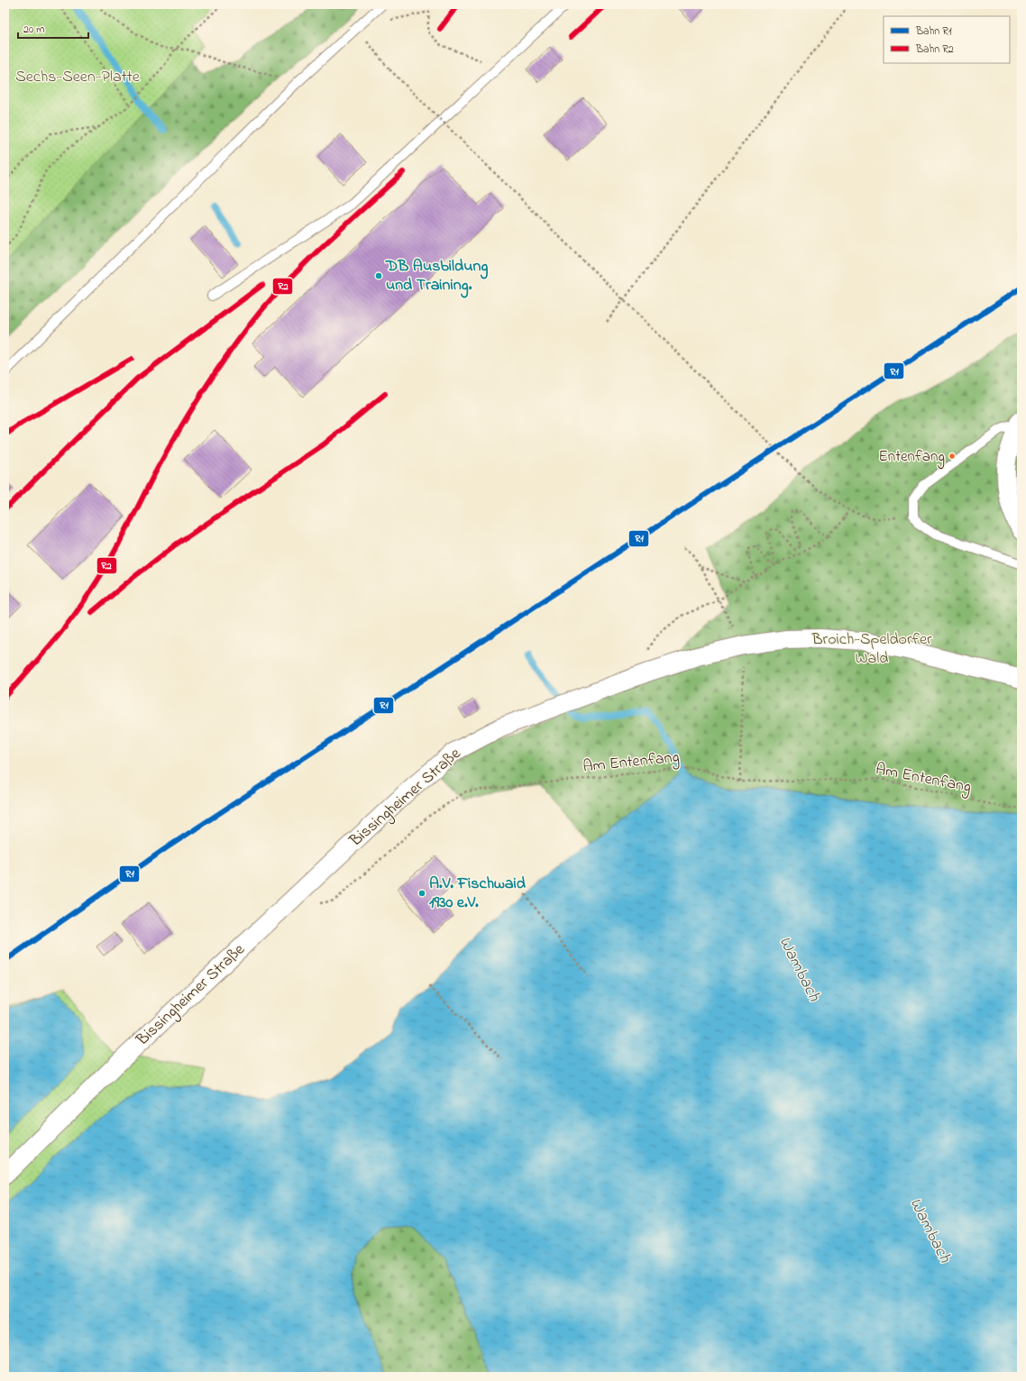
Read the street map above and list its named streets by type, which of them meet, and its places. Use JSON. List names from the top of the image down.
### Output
{
  "streets": {
    "street": ["Bissingheimer Straße"],
    "path": ["Am Entenfang"]
  },
  "water": ["Wambach"],
  "parks": ["Sechs-Seen-Platte", "Broich-Speldorfer Wald"],
  "places": ["DB Ausbildung und Training.", "Entenfang", "A.V. Fischwaid 1930 e.V."],
  "lines": ["rail line R2", "rail line R1"],
  "legend": ["Bahn R1", "Bahn R2"],
  "scale_bar": "20 m"
}
